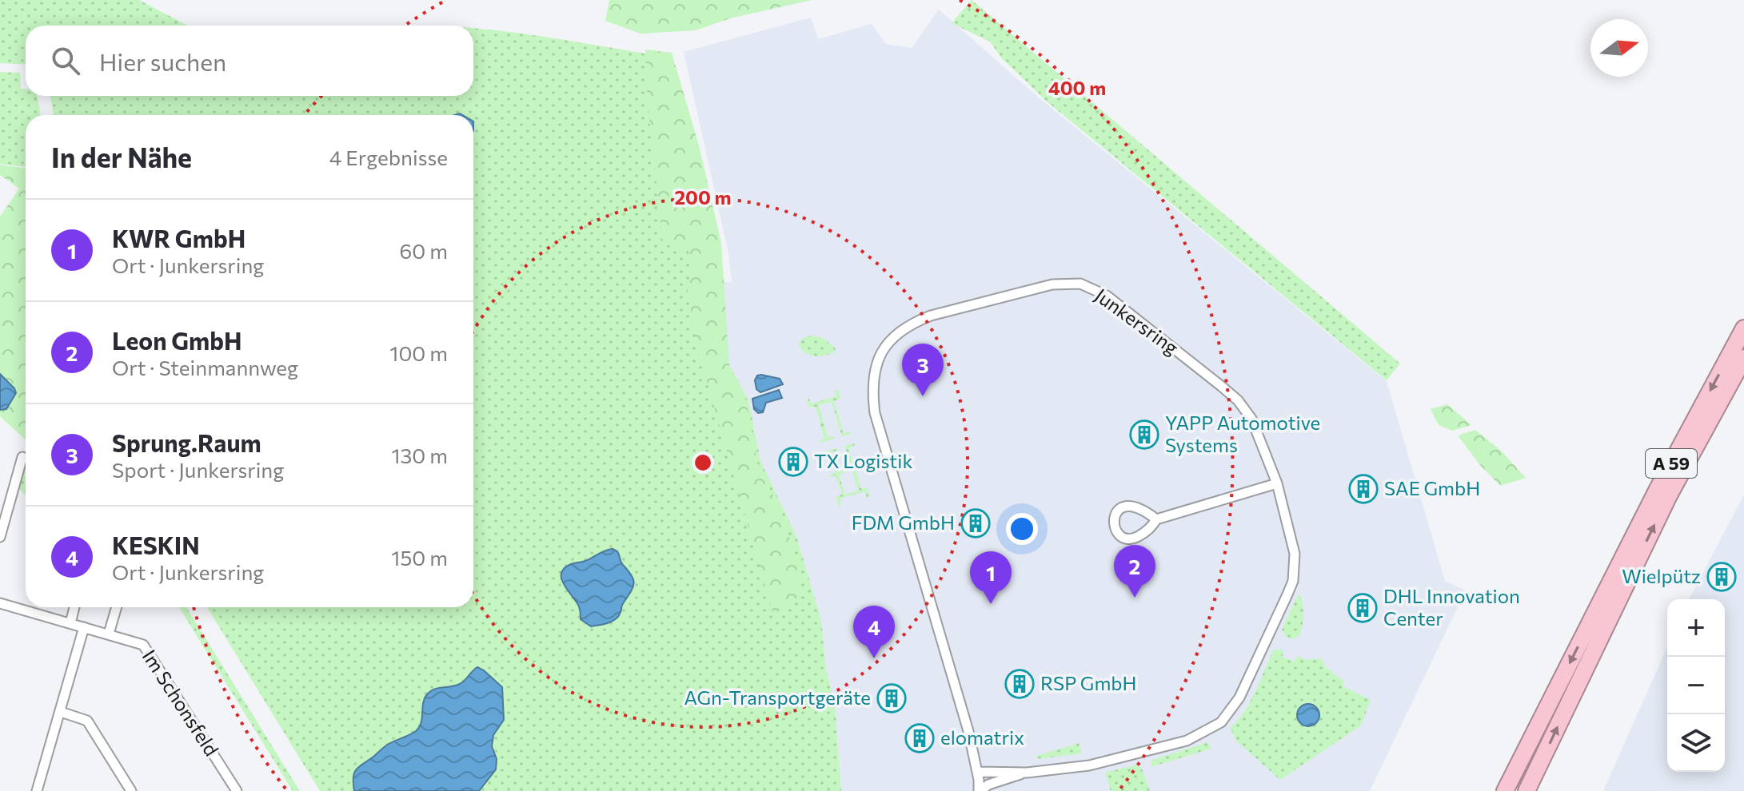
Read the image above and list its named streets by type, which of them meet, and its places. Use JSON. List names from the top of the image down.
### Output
{
  "streets": {
    "highway": ["A 59"],
    "street": ["Junkersring", "Im Schonsfeld"]
  },
  "places": {
    "building": [
      "YAPP Automotive Systems",
      "TX Logistik",
      "SAE GmbH",
      "FDM GmbH",
      "Wielpütz",
      "DHL Innovation Center",
      "RSP GmbH",
      "AGn-Transportgeräte",
      "elomatrix"
    ]
  },
  "north": "right",
  "page": {
    "search": "Hier suchen",
    "heading": ["In der Nähe", "4 Ergebnisse"],
    "list": [
      {
        "mark": "1",
        "name": "KWR GmbH",
        "note": "Ort · Junkersring",
        "value": "60 m"
      },
      {
        "mark": "2",
        "name": "Leon GmbH",
        "note": "Ort · Steinmannweg",
        "value": "100 m"
      },
      {
        "mark": "3",
        "name": "Sprung.Raum",
        "note": "Sport · Junkersring",
        "value": "130 m"
      },
      {
        "mark": "4",
        "name": "KESKIN",
        "note": "Ort · Junkersring",
        "value": "150 m"
      }
    ],
    "pins": [
      "3",
      "2",
      "1",
      "4"
    ],
    "map_buttons": ["+", "−"]
  },
  "rings": ["400 m", "200 m"]
}
